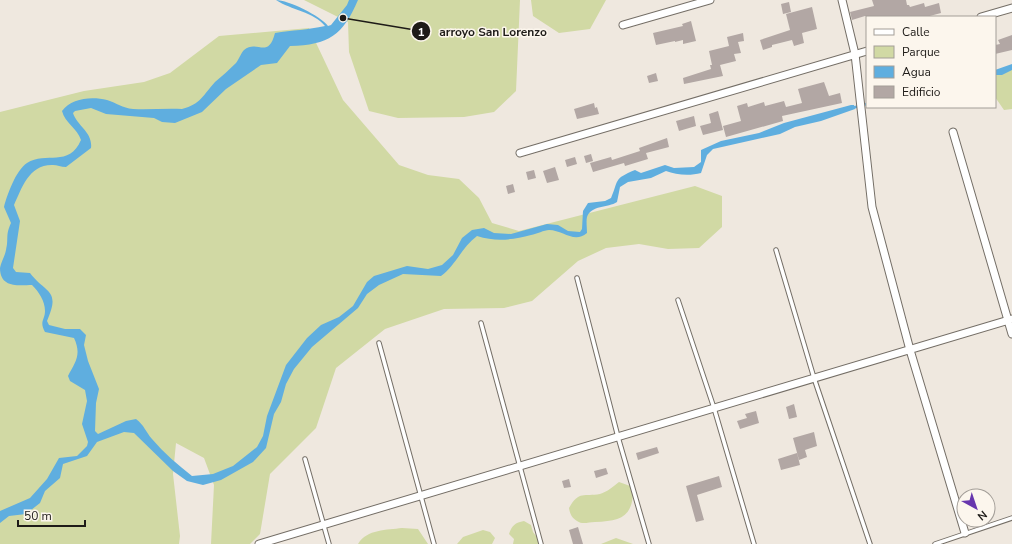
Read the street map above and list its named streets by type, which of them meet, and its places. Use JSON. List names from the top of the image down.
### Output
{
  "places": ["arroyo San Lorenzo"],
  "legend": [
    "Calle",
    "Parque",
    "Agua",
    "Edificio"
  ],
  "scale_bar": "50 m",
  "north": "bottom right"
}
